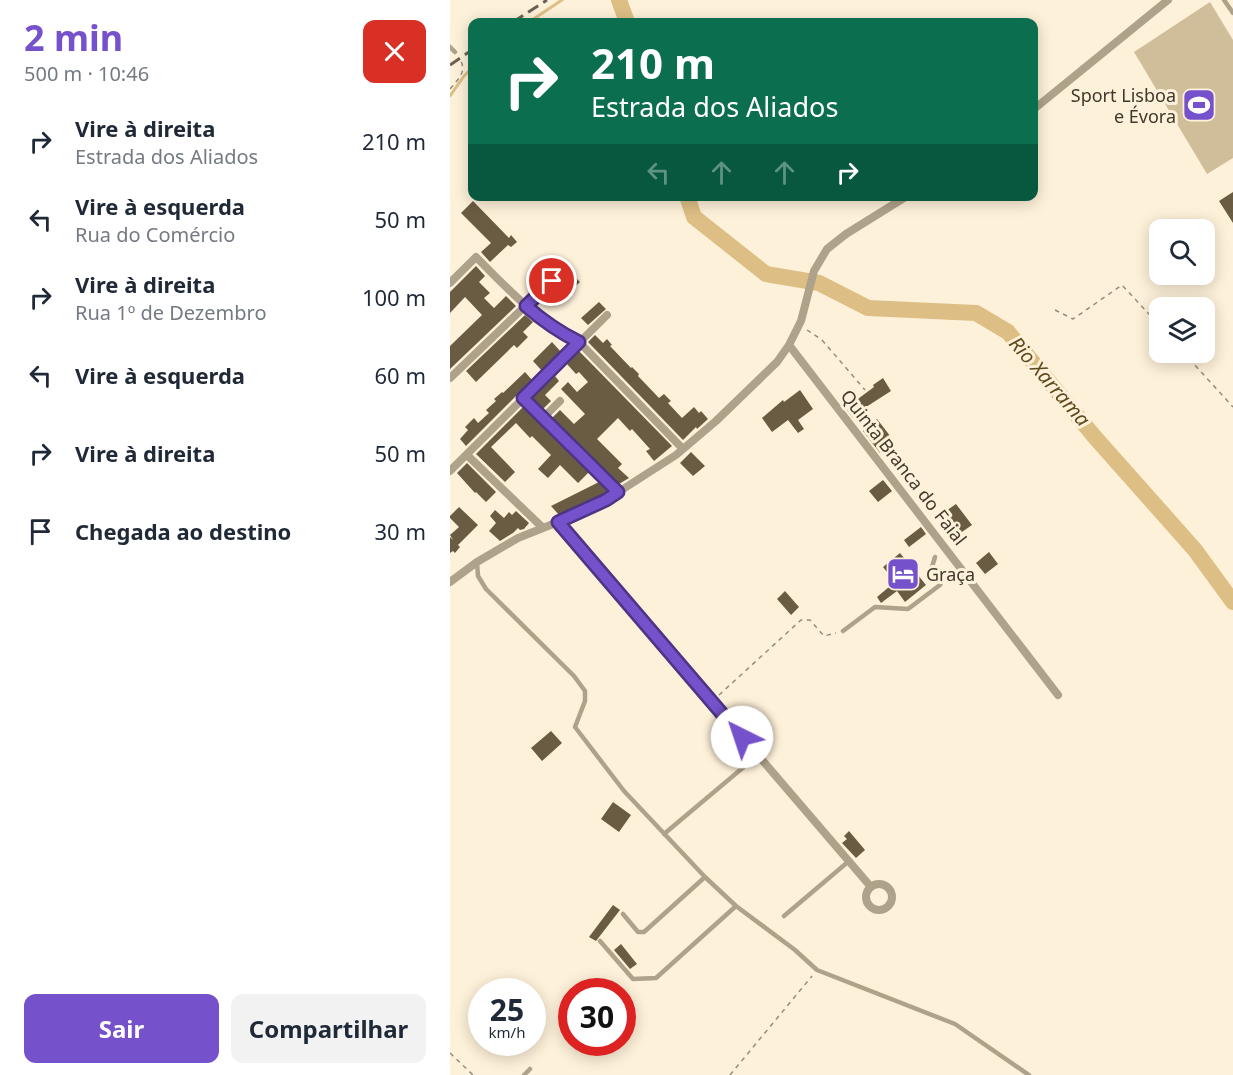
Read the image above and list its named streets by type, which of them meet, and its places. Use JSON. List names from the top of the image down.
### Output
{
  "streets": {
    "street": ["Quinta Branca do Faial"]
  },
  "water": ["Rio Xarrama"],
  "places": {
    "sports": ["Sport Lisboa e Évora"],
    "hotel": ["Graça"]
  },
  "page": {
    "heading": ["2 min", "500 m · 10:46"],
    "turn": ["210 m", "Estrada dos Aliados"],
    "list": [
      {
        "name": "Vire à direita",
        "note": "Estrada dos Aliados",
        "value": "210 m"
      },
      {
        "name": "Vire à esquerda",
        "note": "Rua do Comércio",
        "value": "50 m"
      },
      {
        "name": "Vire à direita",
        "note": "Rua 1º de Dezembro",
        "value": "100 m"
      },
      {
        "name": "Vire à esquerda",
        "value": "60 m"
      },
      {
        "name": "Vire à direita",
        "value": "50 m"
      },
      {
        "name": "Chegada ao destino",
        "value": "30 m"
      }
    ],
    "speed": "25 km/h",
    "limit": "30",
    "buttons": ["Sair", "Compartilhar"]
  }
}
